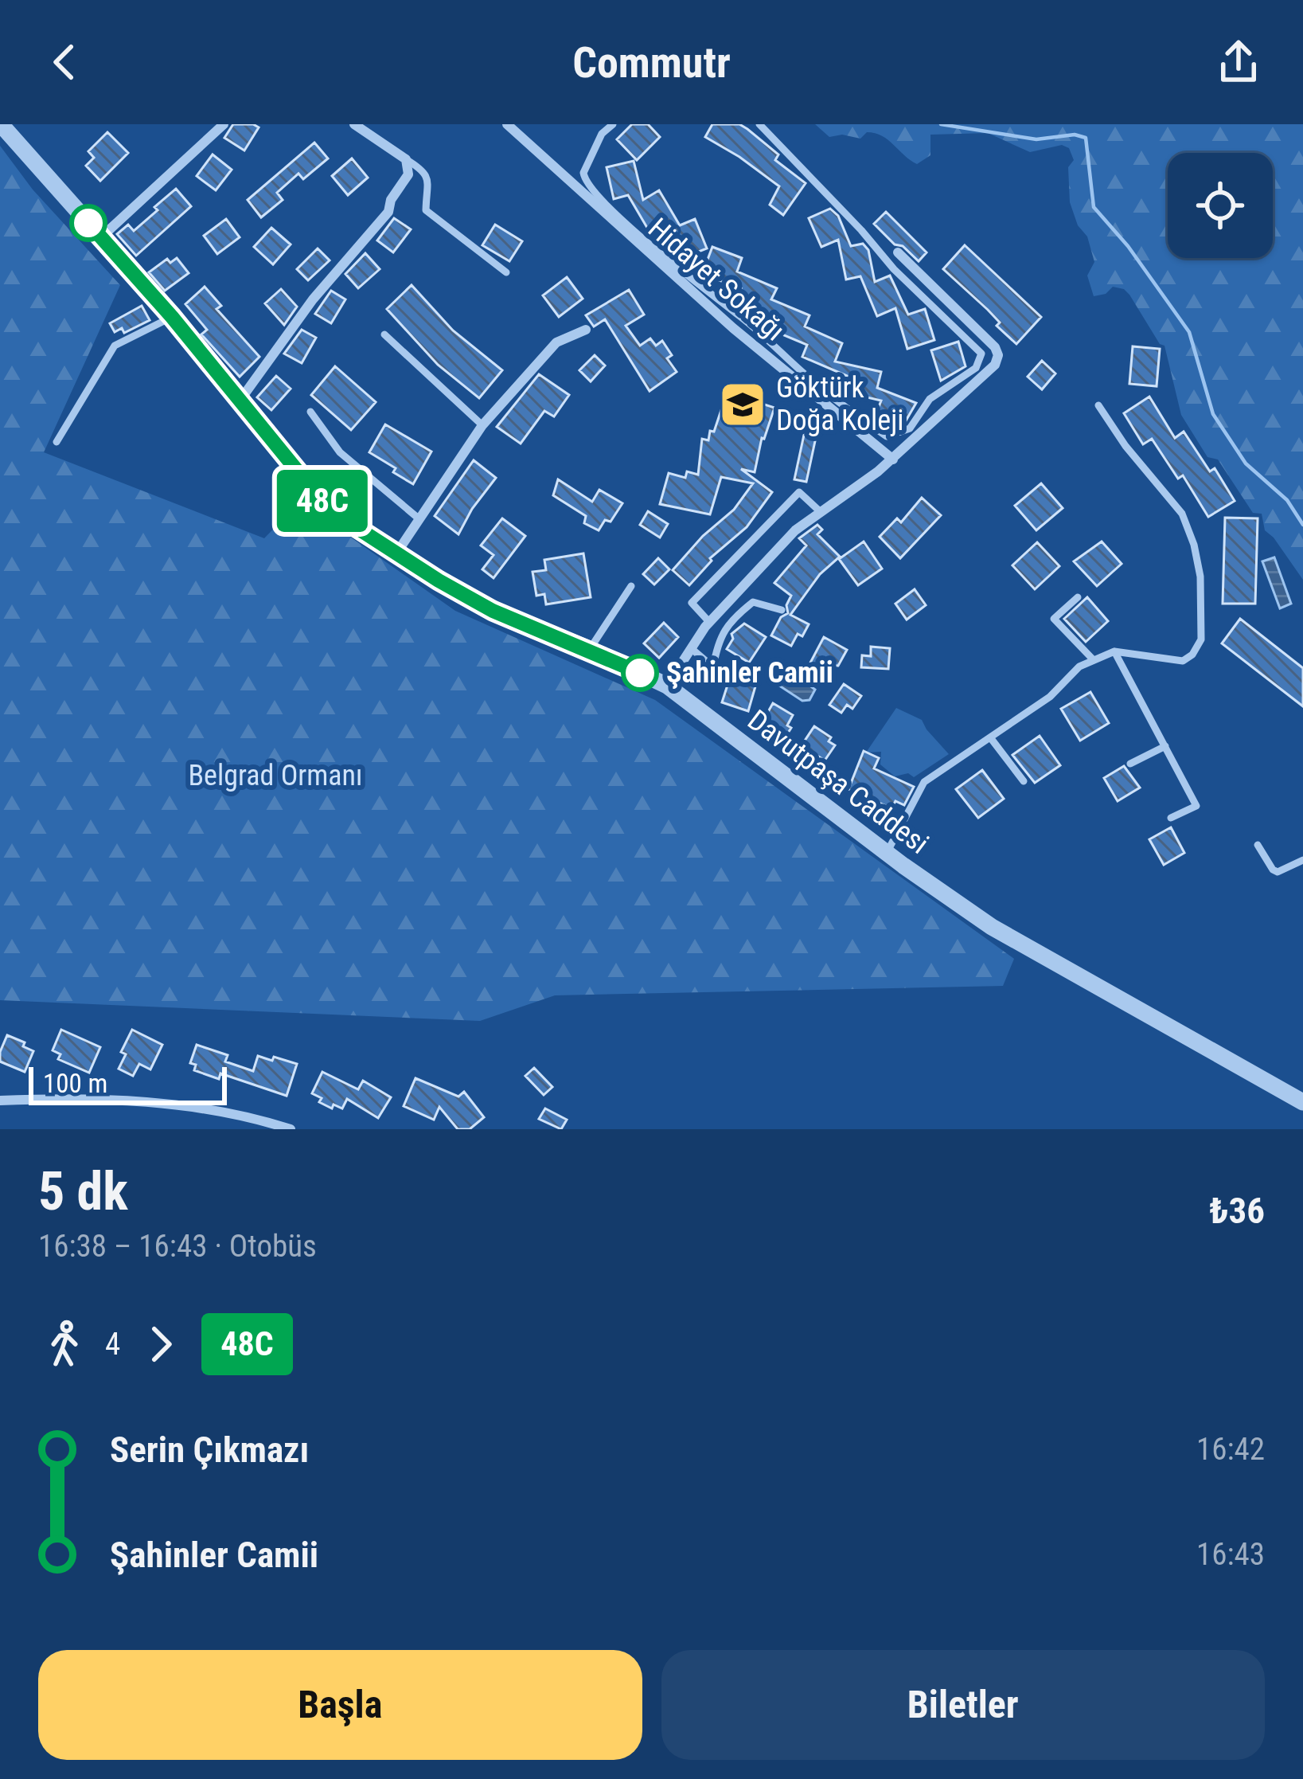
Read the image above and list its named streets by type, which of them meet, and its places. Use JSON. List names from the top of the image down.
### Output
{
  "streets": {
    "street": ["Hidayet Sokağı", "Davutpaşa Caddesi"]
  },
  "parks": ["Belgrad Ormanı"],
  "places": {
    "school or university": ["Göktürk Doğa Koleji"],
    "other": ["Şahinler Camii"]
  },
  "lines": ["bus line 48C"],
  "scale_bar": "100 m",
  "page": {
    "header": "Commutr",
    "on_map": "48C",
    "scale": "100 m",
    "heading": ["5 dk", "16:38 – 16:43 · Otobüs", "₺36"],
    "legs": ["4", "48C"],
    "list": [
      {
        "name": "Serin Çıkmazı",
        "value": "16:42"
      },
      {
        "name": "Şahinler Camii",
        "value": "16:43"
      }
    ],
    "buttons": ["Başla", "Biletler"]
  }
}
